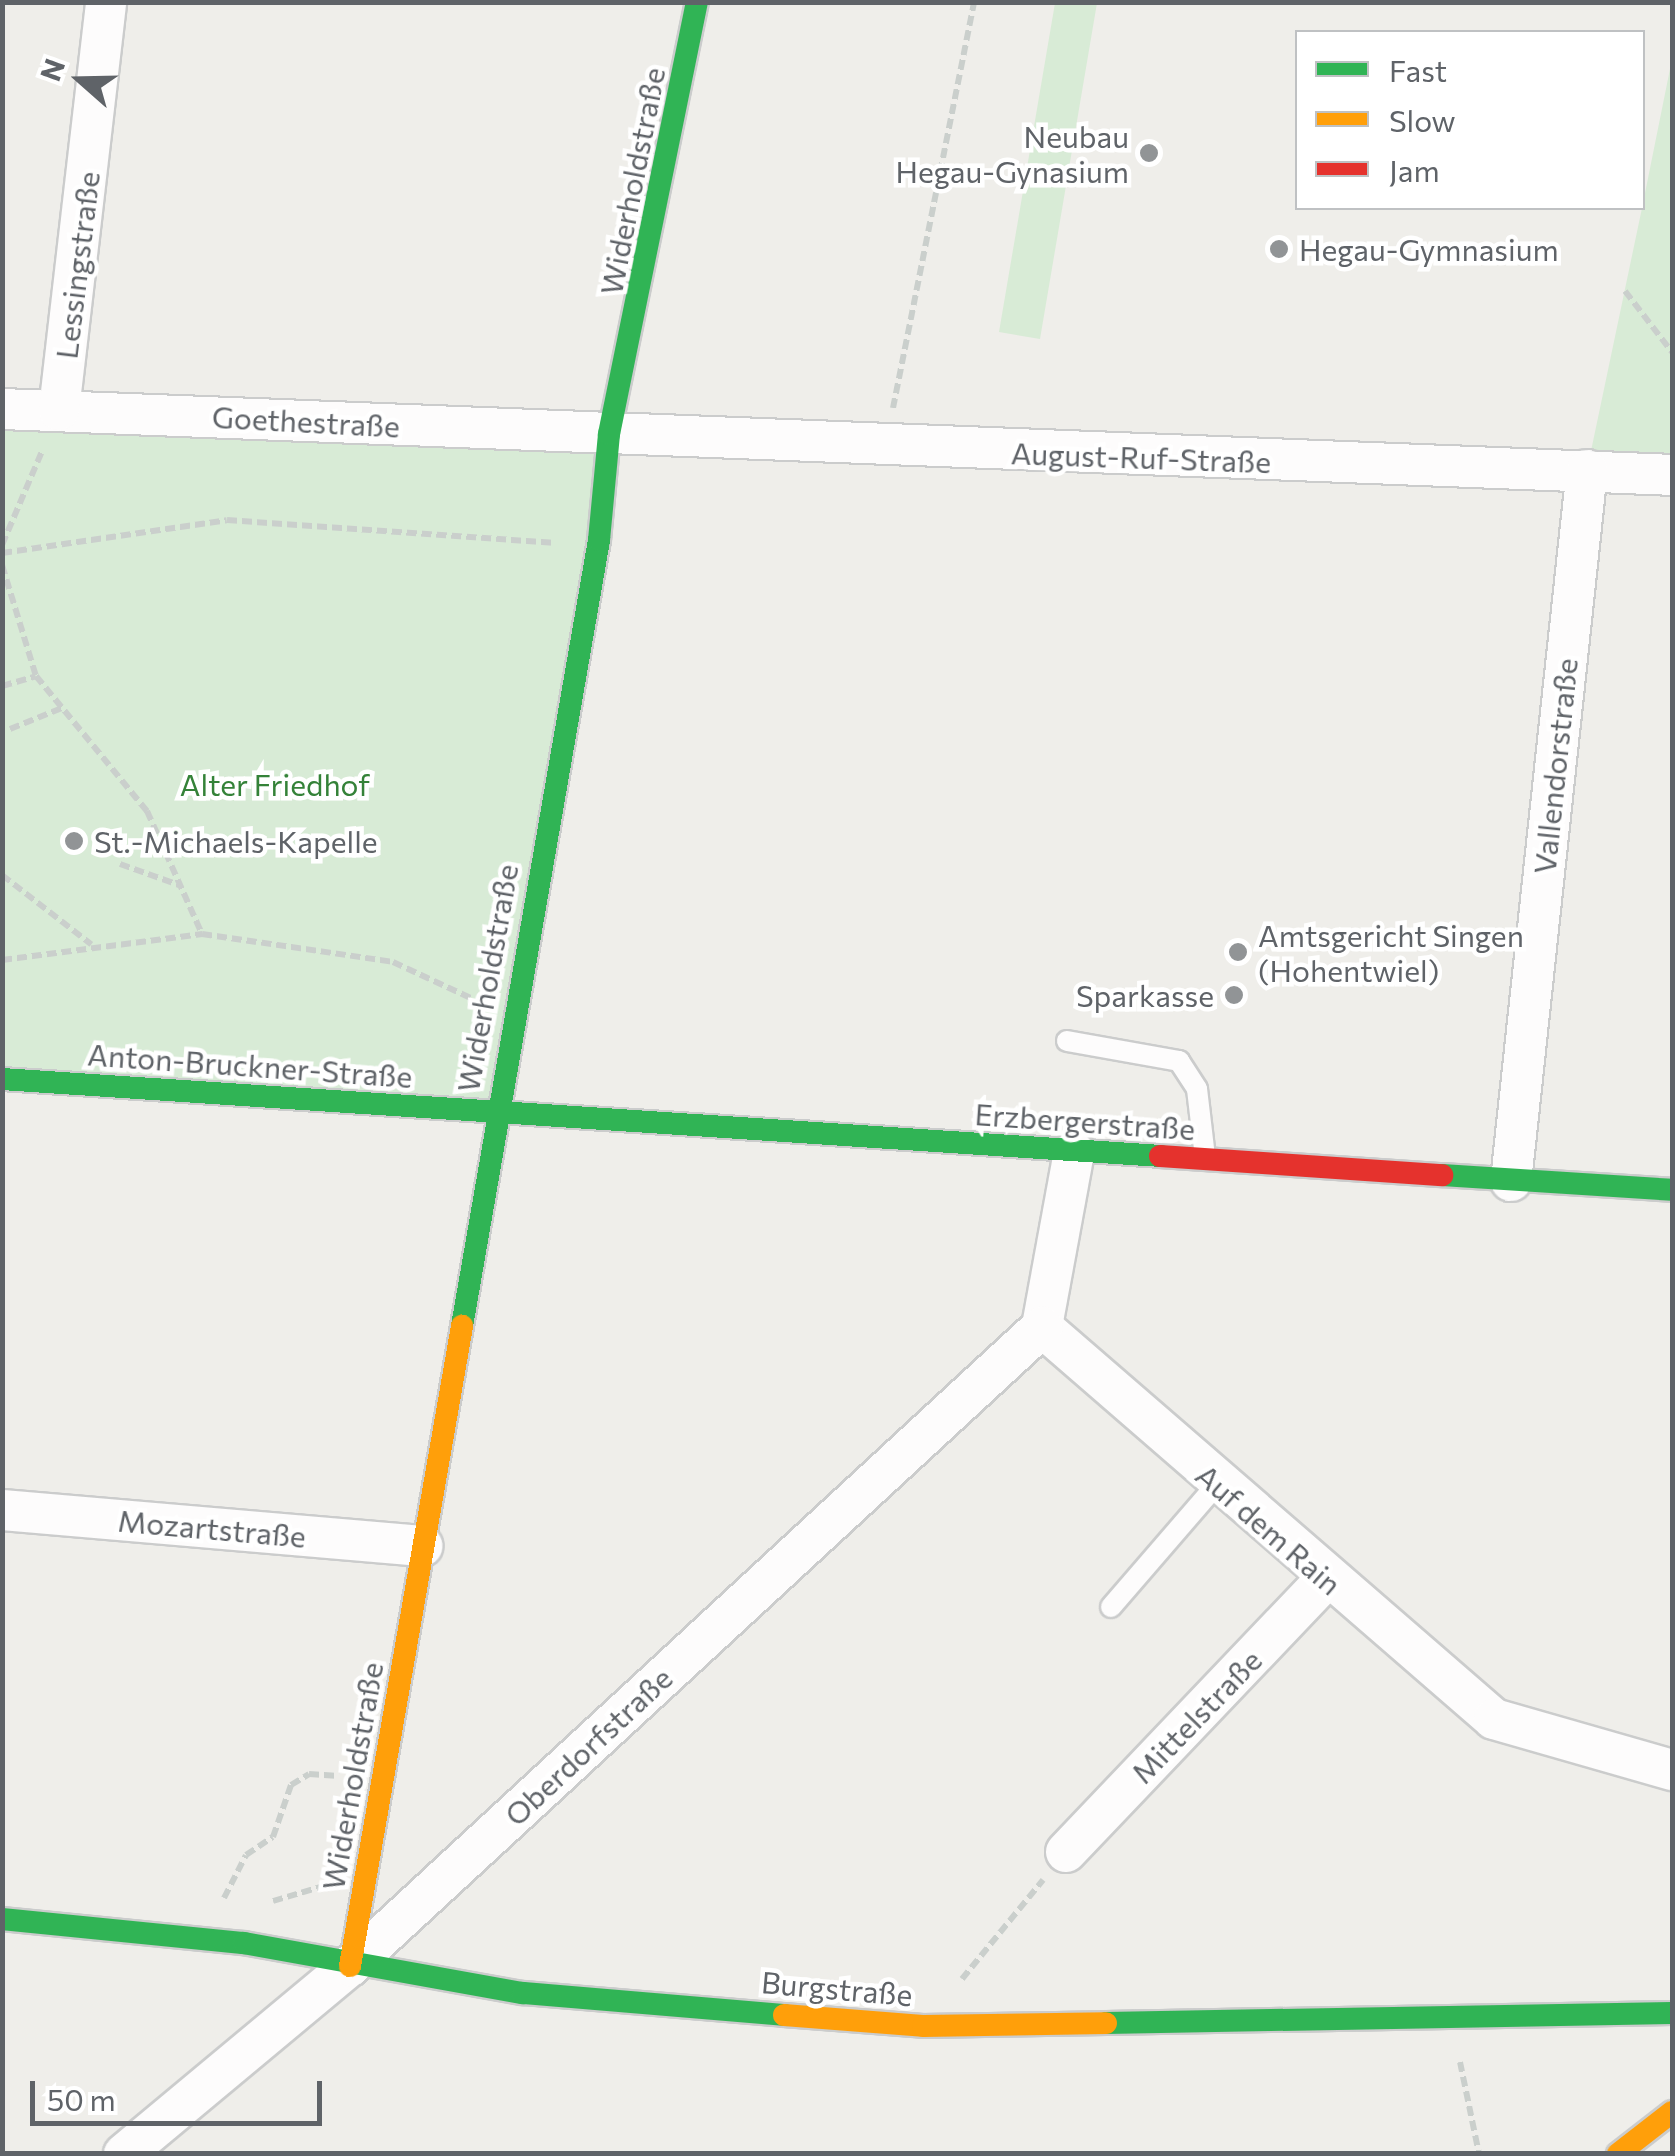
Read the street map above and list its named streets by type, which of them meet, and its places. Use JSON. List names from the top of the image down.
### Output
{
  "streets": {
    "street": [
      "Widerholdstraße",
      "Lessingstraße",
      "Goethestraße",
      "August-Ruf-Straße",
      "Vallendorstraße",
      "Anton-Bruckner-Straße",
      "Erzbergerstraße",
      "Mozartstraße",
      "Auf dem Rain",
      "Mittelstraße",
      "Oberdorfstraße",
      "Burgstraße"
    ]
  },
  "crossings": [
    ["Widerholdstraße", "Goethestraße"],
    ["Widerholdstraße", "August-Ruf-Straße"],
    ["Widerholdstraße", "Anton-Bruckner-Straße"],
    ["Widerholdstraße", "Erzbergerstraße"],
    ["Widerholdstraße", "Mozartstraße"],
    ["Widerholdstraße", "Oberdorfstraße"],
    ["Widerholdstraße", "Burgstraße"],
    ["Lessingstraße", "Goethestraße"],
    ["Goethestraße", "August-Ruf-Straße"],
    ["August-Ruf-Straße", "Vallendorstraße"],
    ["Vallendorstraße", "Erzbergerstraße"],
    ["Anton-Bruckner-Straße", "Erzbergerstraße"],
    ["Auf dem Rain", "Mittelstraße"],
    ["Auf dem Rain", "Oberdorfstraße"],
    ["Oberdorfstraße", "Burgstraße"]
  ],
  "parks": ["Alter Friedhof"],
  "places": [
    "Neubau Hegau-Gynasium",
    "Hegau-Gymnasium",
    "St.-Michaels-Kapelle",
    "Amtsgericht Singen (Hohentwiel)",
    "Sparkasse"
  ],
  "legend": ["Fast", "Slow", "Jam"],
  "scale_bar": "50 m",
  "north": "left"
}
